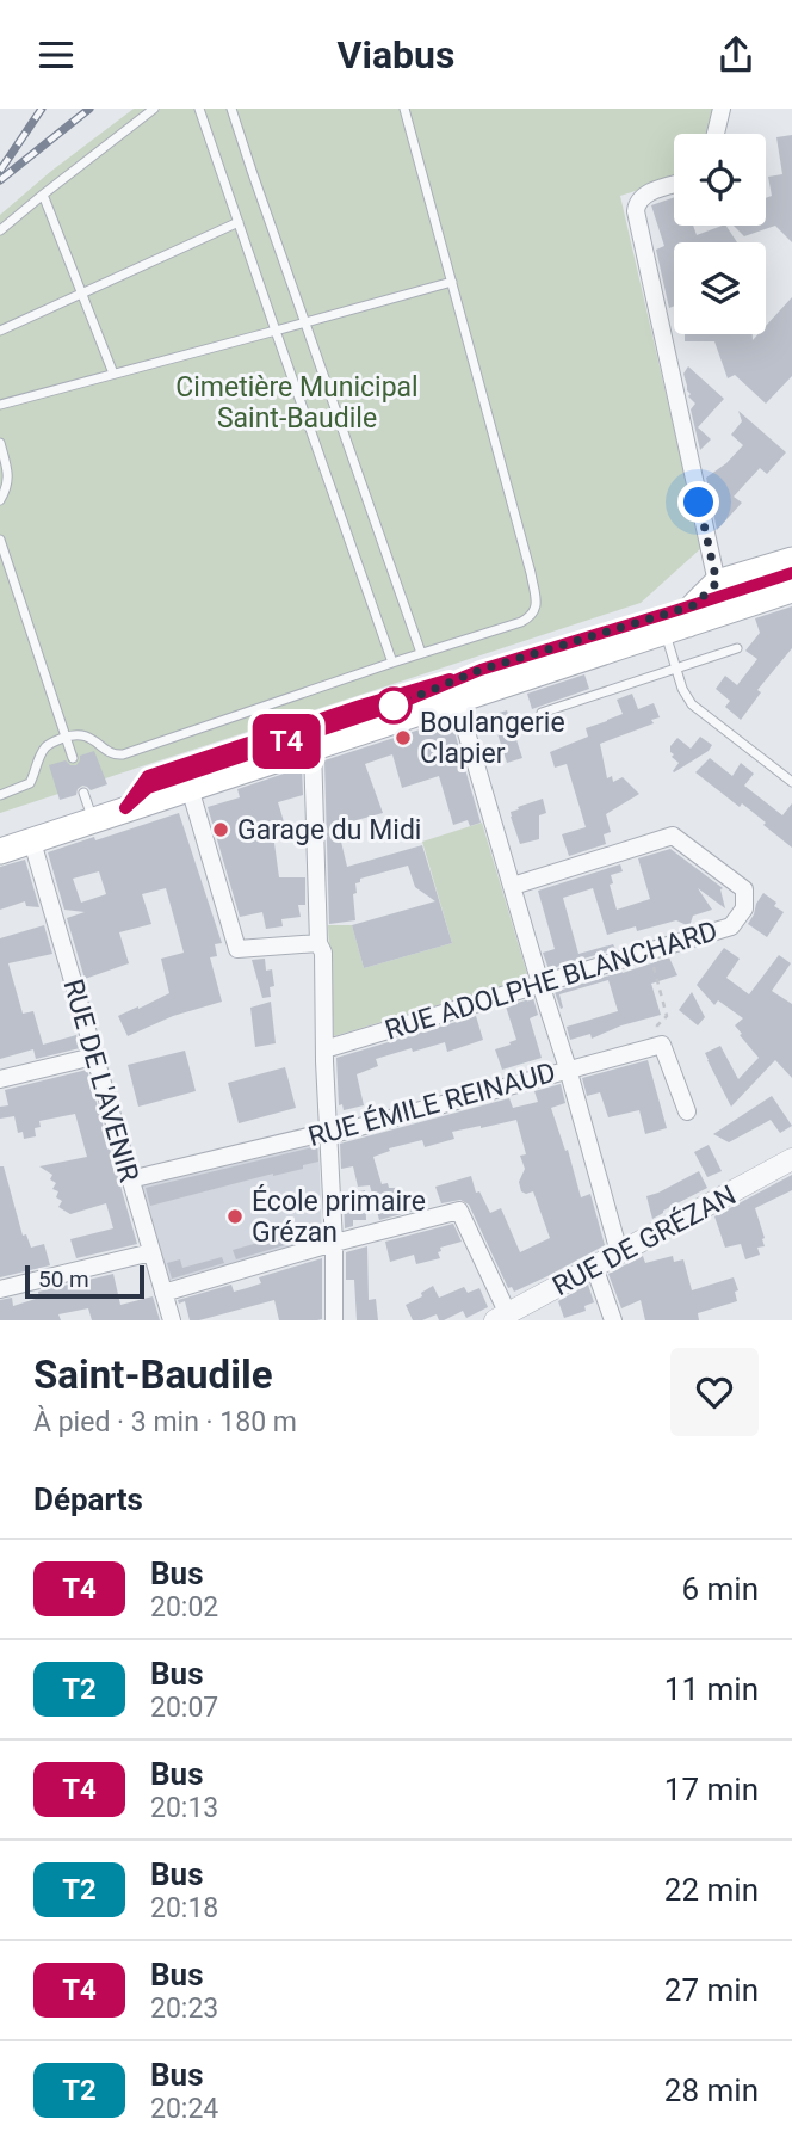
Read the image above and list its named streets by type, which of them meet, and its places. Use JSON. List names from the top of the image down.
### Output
{
  "streets": {
    "street": [
      "RUE ADOLPHE BLANCHARD",
      "RUE DE L'AVENIR",
      "RUE ÉMILE REINAUD",
      "RUE DE GRÉZAN"
    ]
  },
  "crossings": [
    ["RUE DE L'AVENIR", "RUE ÉMILE REINAUD"]
  ],
  "parks": ["Cimetière Municipal Saint-Baudile"],
  "places": ["Boulangerie Clapier", "Garage du Midi", "École primaire Grézan"],
  "lines": ["bus line T4"],
  "scale_bar": "50 m",
  "page": {
    "header": "Viabus",
    "on_map": "T4",
    "scale": "50 m",
    "heading": [
      ["Saint-Baudile", "À pied · 3 min · 180 m"],
      "Départs"
    ],
    "list": [
      {
        "mark": "T4",
        "name": "Bus",
        "note": "20:02",
        "value": "6 min"
      },
      {
        "mark": "T2",
        "name": "Bus",
        "note": "20:07",
        "value": "11 min"
      },
      {
        "mark": "T4",
        "name": "Bus",
        "note": "20:13",
        "value": "17 min"
      },
      {
        "mark": "T2",
        "name": "Bus",
        "note": "20:18",
        "value": "22 min"
      },
      {
        "mark": "T4",
        "name": "Bus",
        "note": "20:23",
        "value": "27 min"
      },
      {
        "mark": "T2",
        "name": "Bus",
        "note": "20:24",
        "value": "28 min"
      }
    ]
  }
}
